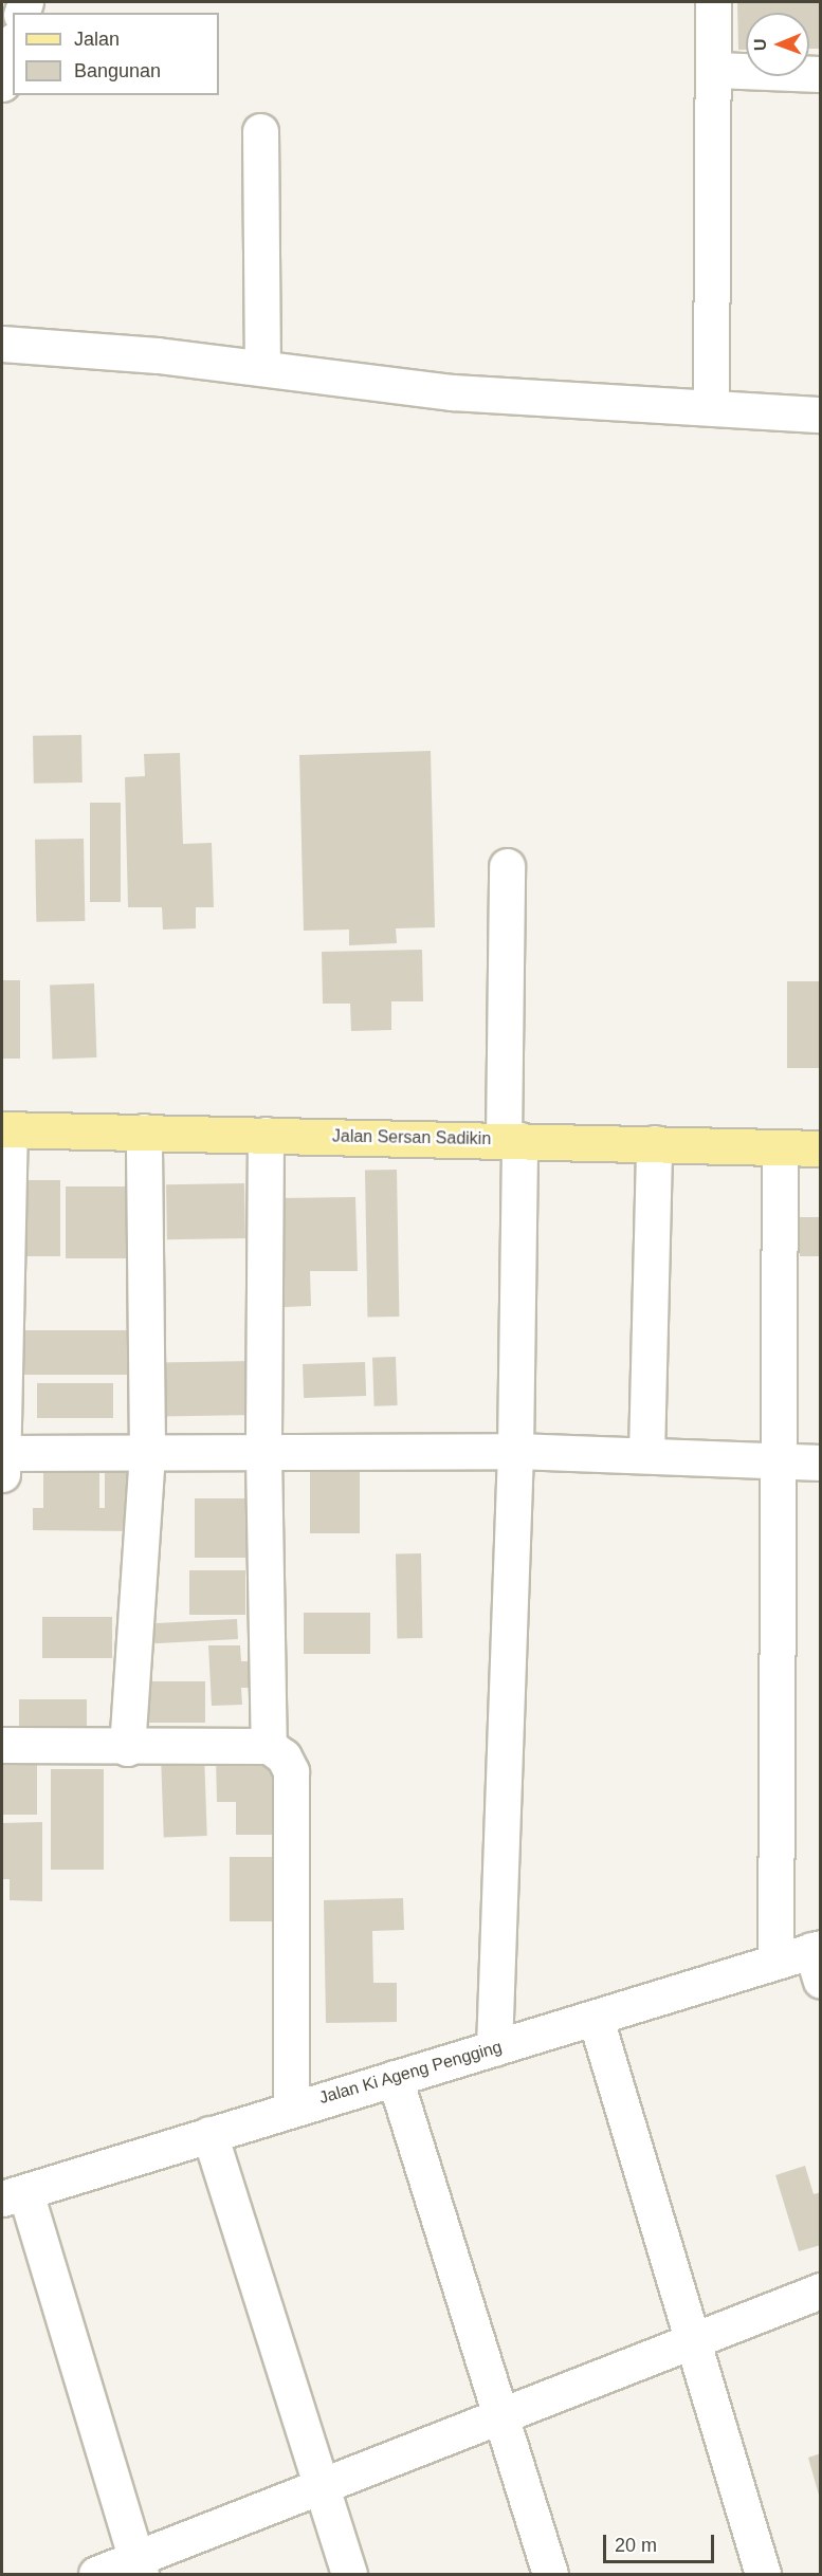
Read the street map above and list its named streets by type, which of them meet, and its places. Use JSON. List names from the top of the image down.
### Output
{
  "streets": {
    "main road": ["Jalan Sersan Sadikin"],
    "street": ["Jalan Ki Ageng Pengging"]
  },
  "legend": ["Jalan", "Bangunan"],
  "scale_bar": "20 m",
  "north": "left"
}
